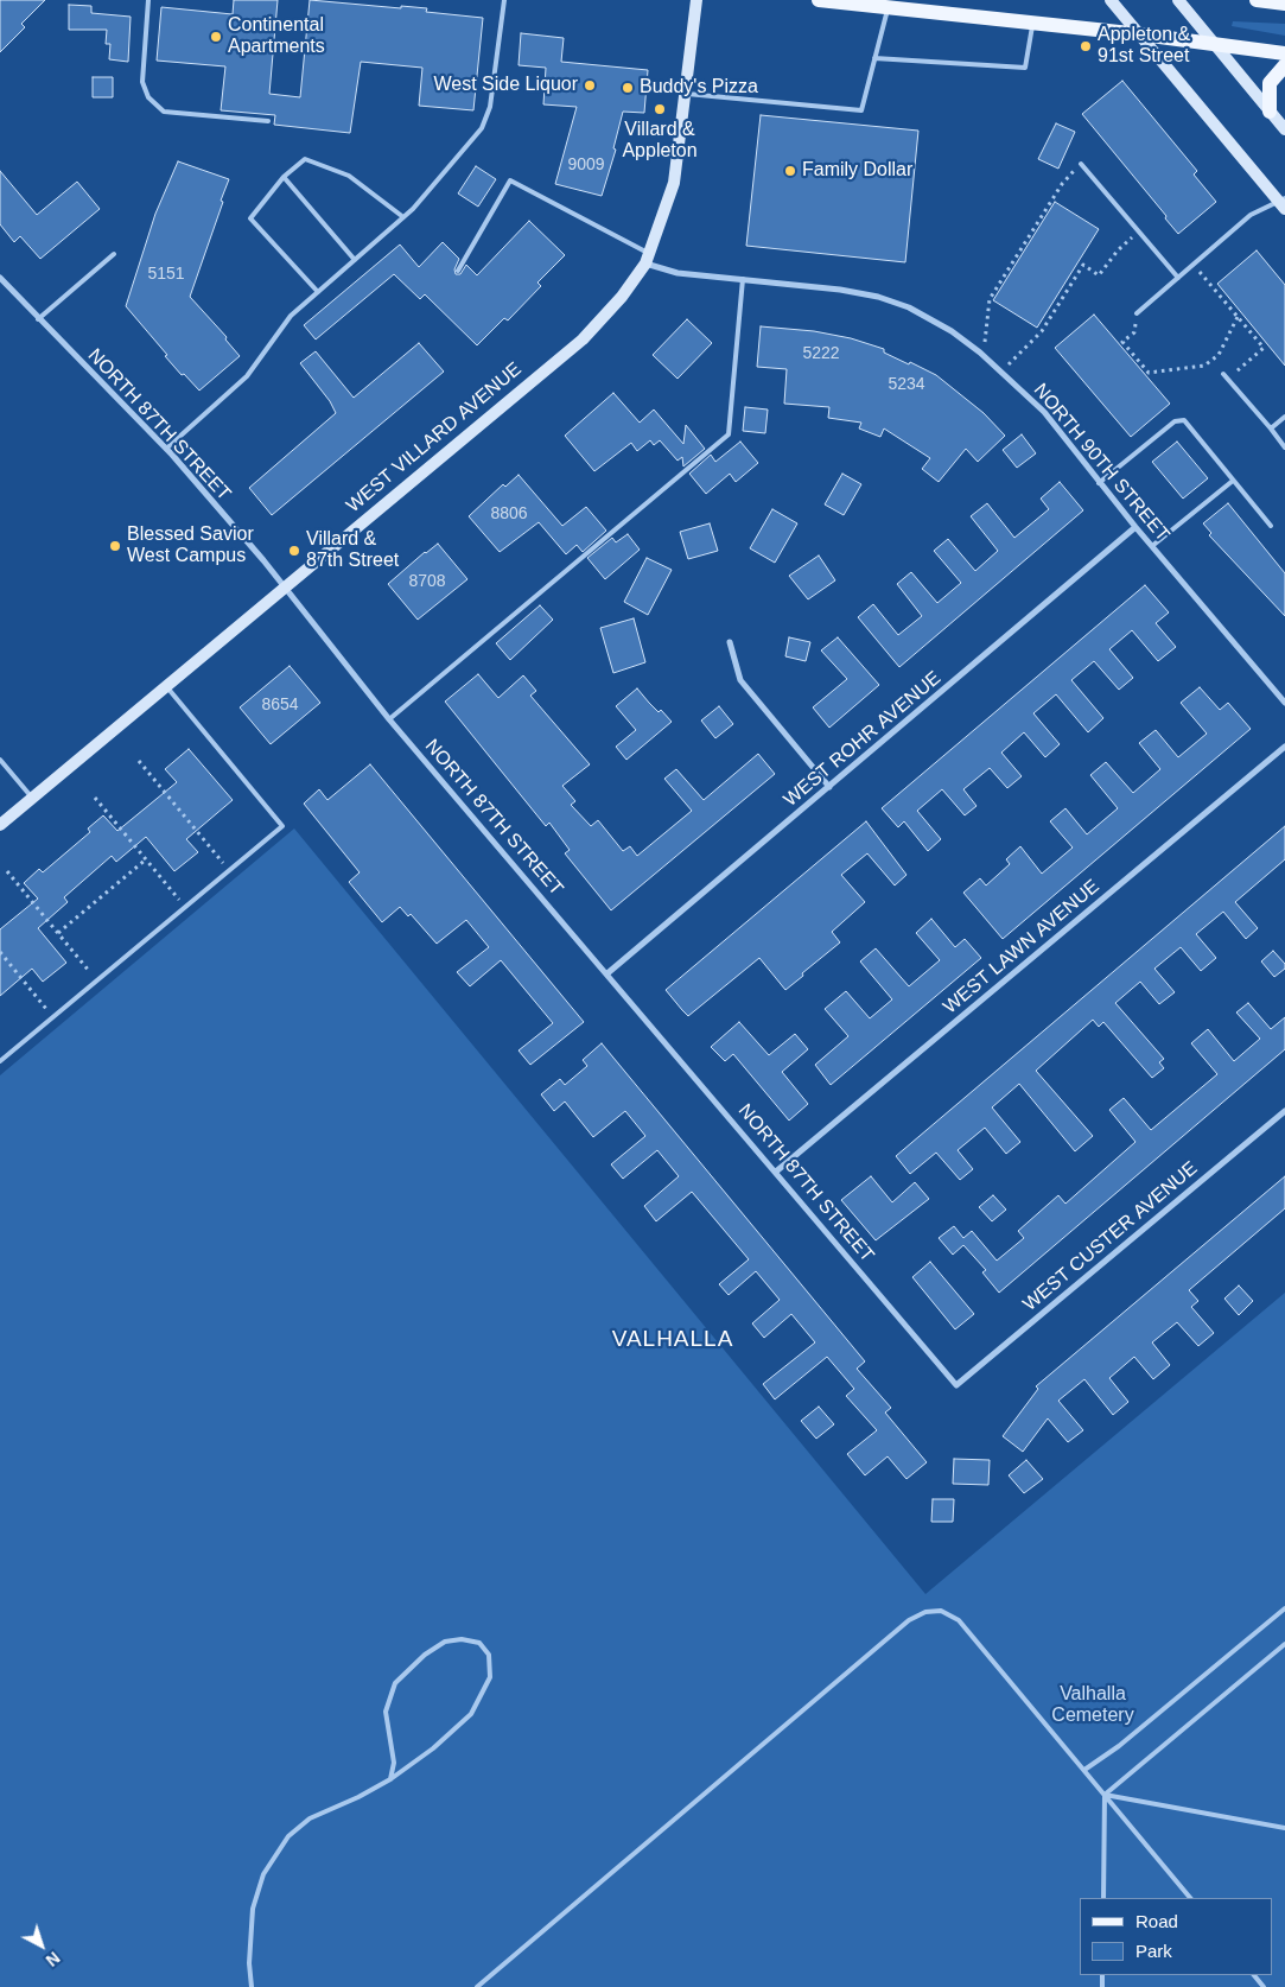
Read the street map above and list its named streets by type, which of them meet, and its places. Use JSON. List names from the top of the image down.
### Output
{
  "streets": {
    "street": [
      "NORTH 87TH STREET",
      "WEST VILLARD AVENUE",
      "NORTH 90TH STREET",
      "WEST ROHR AVENUE",
      "WEST LAWN AVENUE",
      "WEST CUSTER AVENUE"
    ]
  },
  "crossings": [
    ["NORTH 87TH STREET", "WEST VILLARD AVENUE"],
    ["NORTH 87TH STREET", "WEST ROHR AVENUE"],
    ["NORTH 87TH STREET", "WEST LAWN AVENUE"],
    ["NORTH 87TH STREET", "WEST CUSTER AVENUE"],
    ["WEST VILLARD AVENUE", "NORTH 90TH STREET"],
    ["NORTH 90TH STREET", "WEST ROHR AVENUE"]
  ],
  "districts": ["VALHALLA"],
  "parks": ["Valhalla Cemetery"],
  "places": [
    "Continental Apartments",
    "Appleton & 91st Street",
    "West Side Liquor",
    "Buddy's Pizza",
    "Villard & Appleton",
    "Family Dollar",
    "Blessed Savior West Campus",
    "Villard & 87th Street"
  ],
  "house_numbers": [
    "9009",
    "5151",
    "5222",
    "5234",
    "8806",
    "8708",
    "8654"
  ],
  "legend": ["Road", "Park"],
  "north": "bottom right"
}
